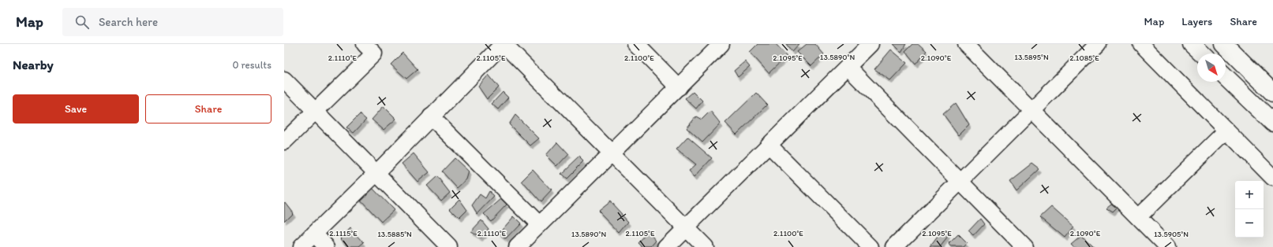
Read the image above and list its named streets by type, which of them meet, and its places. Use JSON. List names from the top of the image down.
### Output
{
  "north": "bottom right",
  "page": {
    "header": "Map",
    "search": "Search here",
    "nav": ["Map", "Layers", "Share"],
    "heading": ["Nearby", "0 results"],
    "buttons": ["Save", "Share"],
    "map_buttons": ["+", "−"]
  },
  "coordinates": [
    "13.5890°N",
    "13.5895°N",
    "2.1110°E",
    "2.1105°E",
    "2.1100°E",
    "2.1095°E",
    "2.1090°E",
    "2.1085°E",
    "2.1115°E",
    "13.5885°N",
    "13.5905°N"
  ]
}
